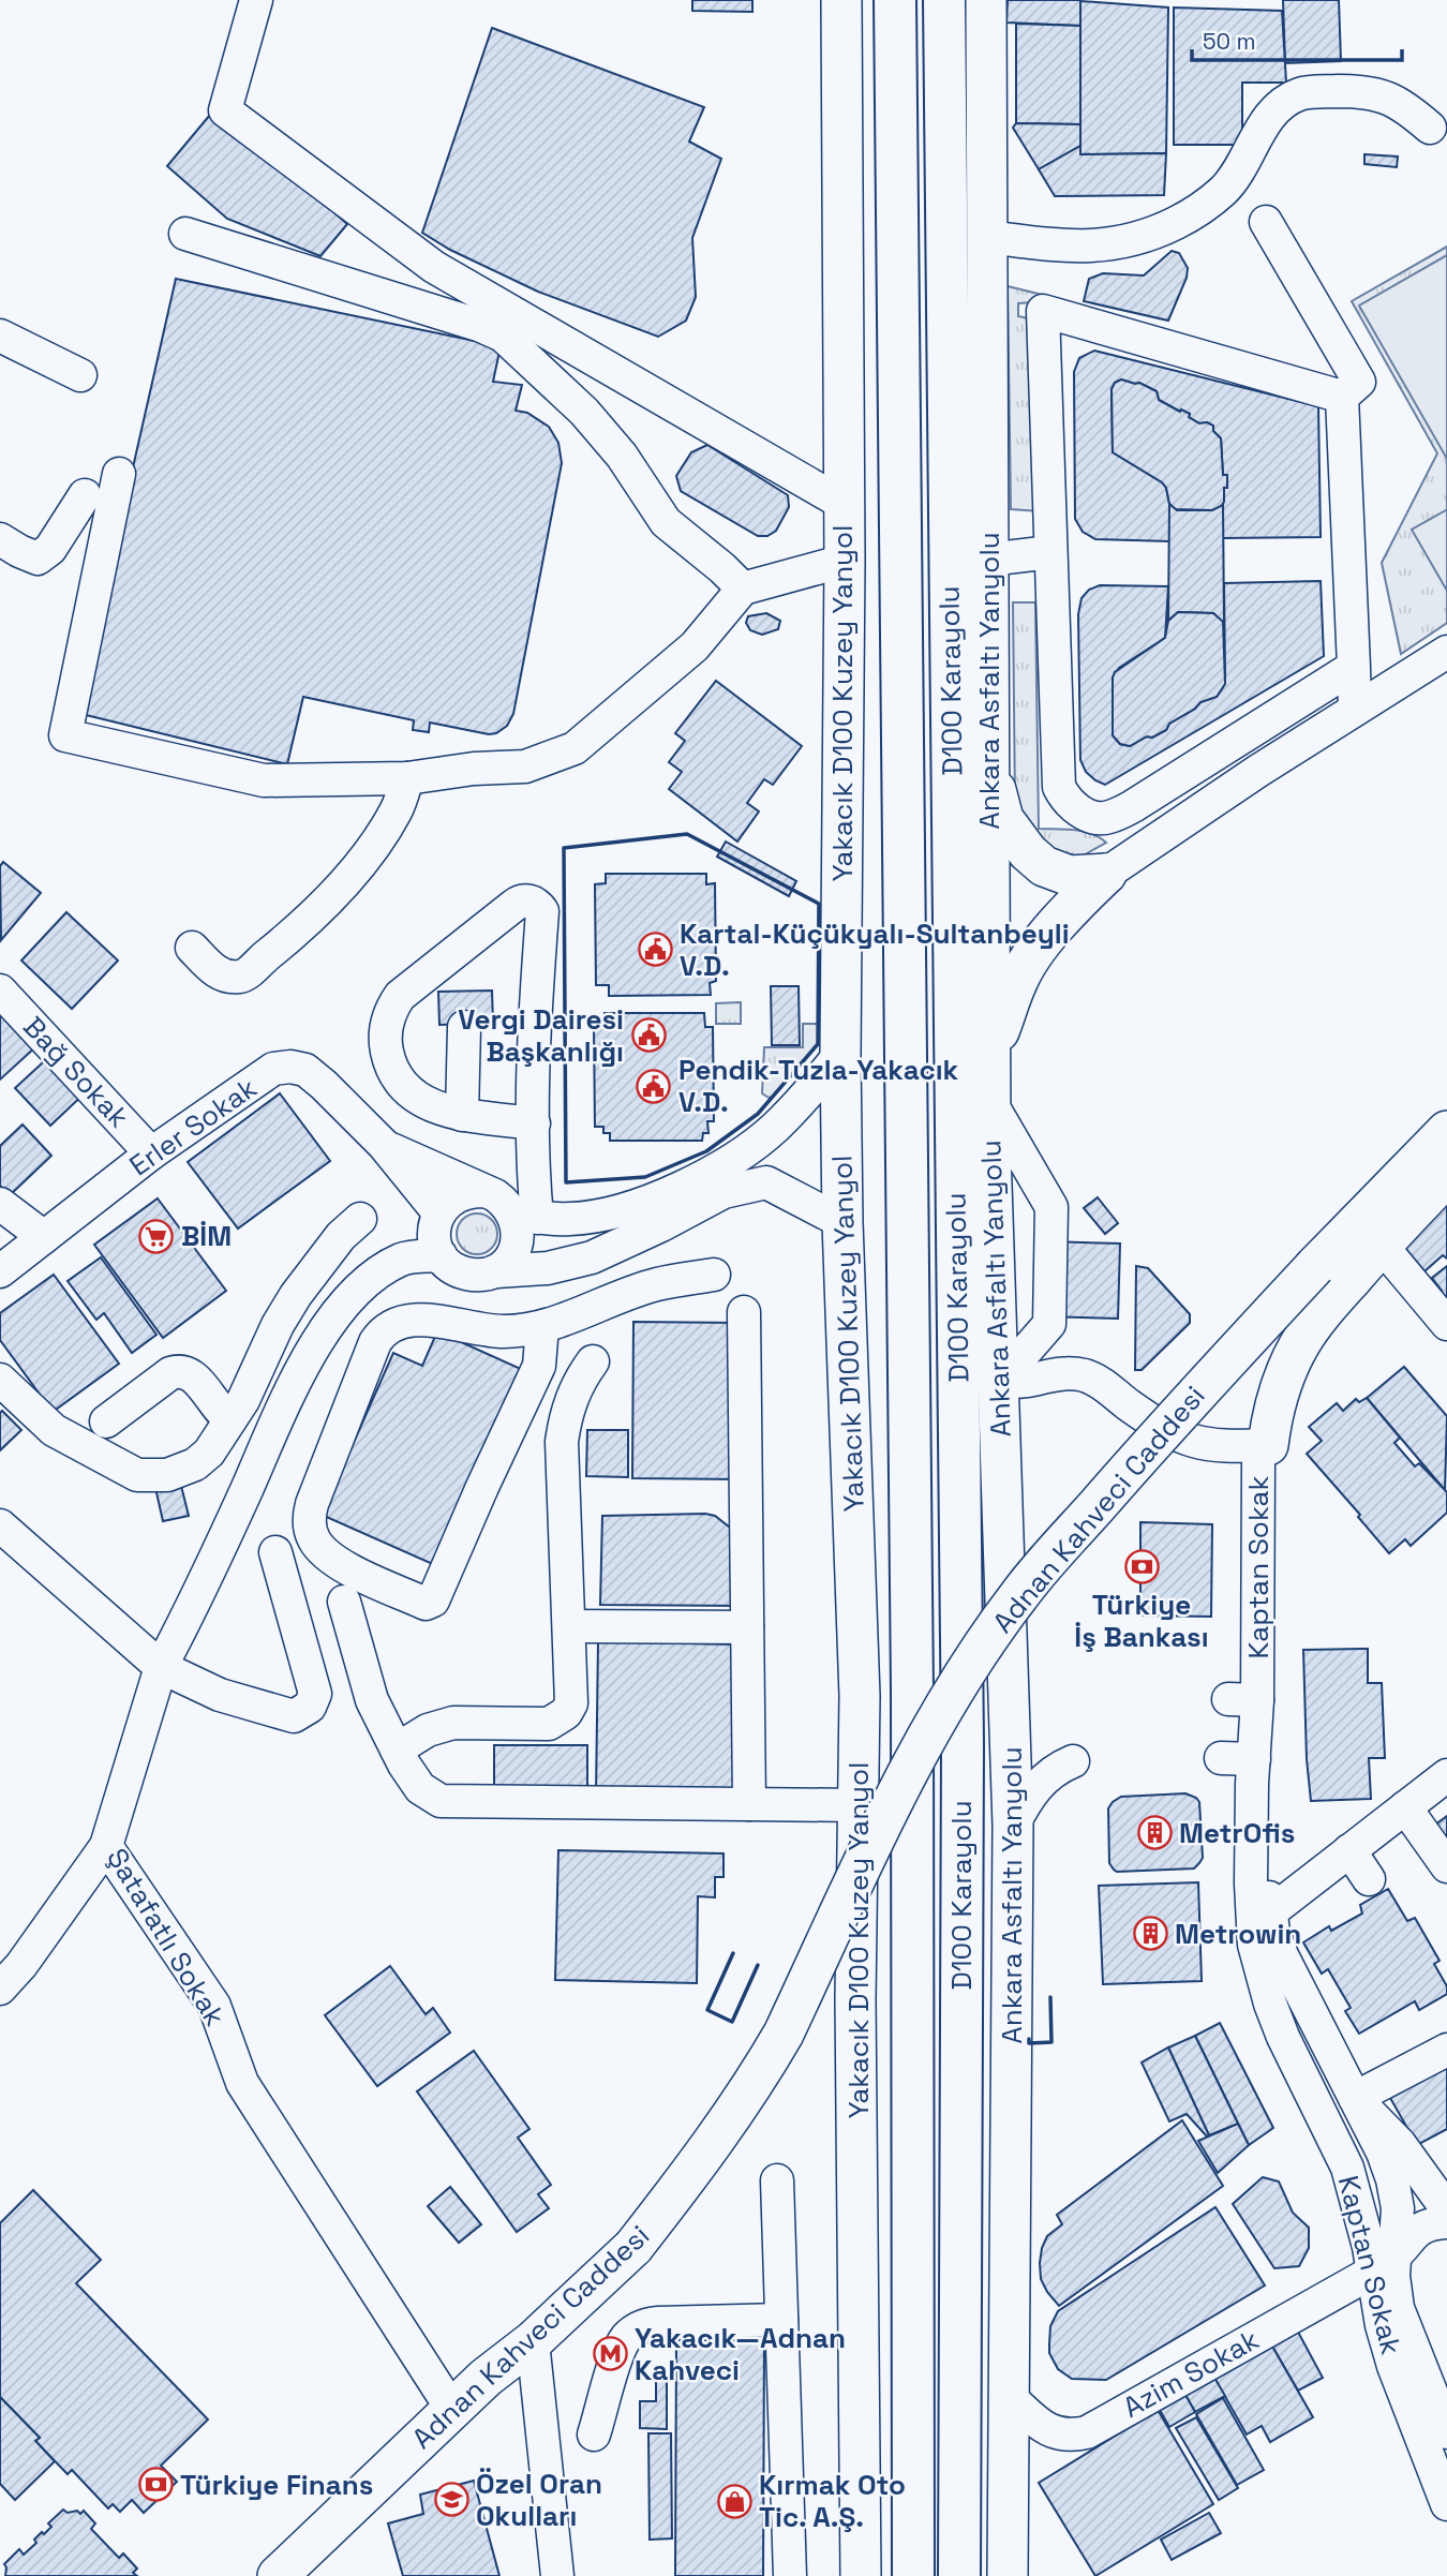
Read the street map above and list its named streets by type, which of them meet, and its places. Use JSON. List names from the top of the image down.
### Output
{
  "streets": {
    "highway": ["D100 Karayolu"],
    "main road": ["Ankara Asfaltı Yanyolu", "Yakacık D100 Kuzey Yanyol", "Adnan Kahveci Caddesi"],
    "street": [
      "Bağ Sokak",
      "Erler Sokak",
      "Kaptan Sokak",
      "Şatafatlı Sokak",
      "Azim Sokak"
    ]
  },
  "crossings": [
    ["Ankara Asfaltı Yanyolu", "Azim Sokak"],
    ["Bağ Sokak", "Erler Sokak"],
    ["Erler Sokak", "Şatafatlı Sokak"],
    ["Adnan Kahveci Caddesi", "Şatafatlı Sokak"],
    ["Kaptan Sokak", "Azim Sokak"]
  ],
  "places": {
    "public building": ["Kartal-Küçükyalı-Sultanbeyli V.D.", "Vergi Dairesi Başkanlığı", "Pendik-Tuzla-Yakacık V.D."],
    "supermarket": ["BİM"],
    "bank": ["Türkiye İş Bankası", "Türkiye Finans"],
    "building": ["MetrOfis", "Metrowin"],
    "metro station": ["Yakacık—Adnan Kahveci"],
    "school or university": ["Özel Oran Okulları"],
    "shop": ["Kırmak Oto Tic. A.Ş."]
  },
  "scale_bar": "50 m"
}
